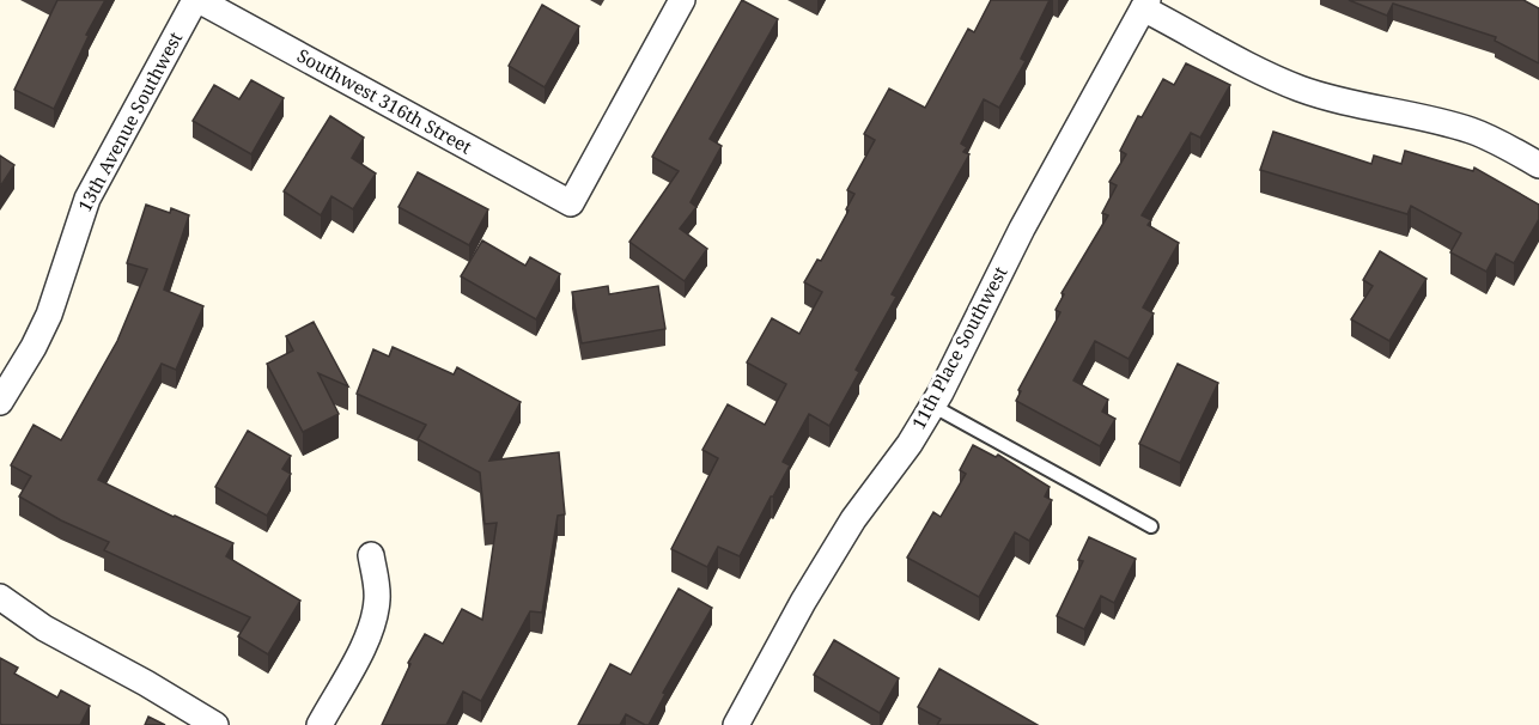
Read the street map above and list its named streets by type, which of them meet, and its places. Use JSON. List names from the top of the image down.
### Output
{
  "streets": {
    "street": ["Southwest 316th Street", "13th Avenue Southwest", "11th Place Southwest"]
  },
  "crossings": [
    ["Southwest 316th Street", "13th Avenue Southwest"]
  ]
}
